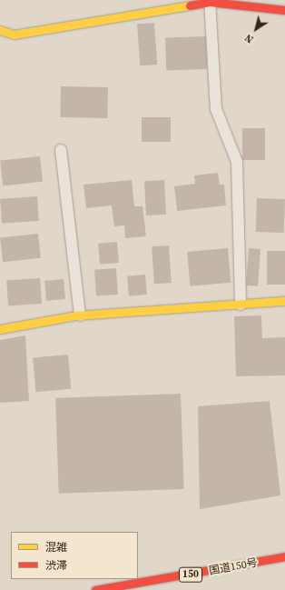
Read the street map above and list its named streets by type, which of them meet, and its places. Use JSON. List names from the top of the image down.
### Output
{
  "streets": {
    "main road": ["国道150号", "150"]
  },
  "legend": ["混雑", "渋滞"],
  "north": "bottom left"
}
